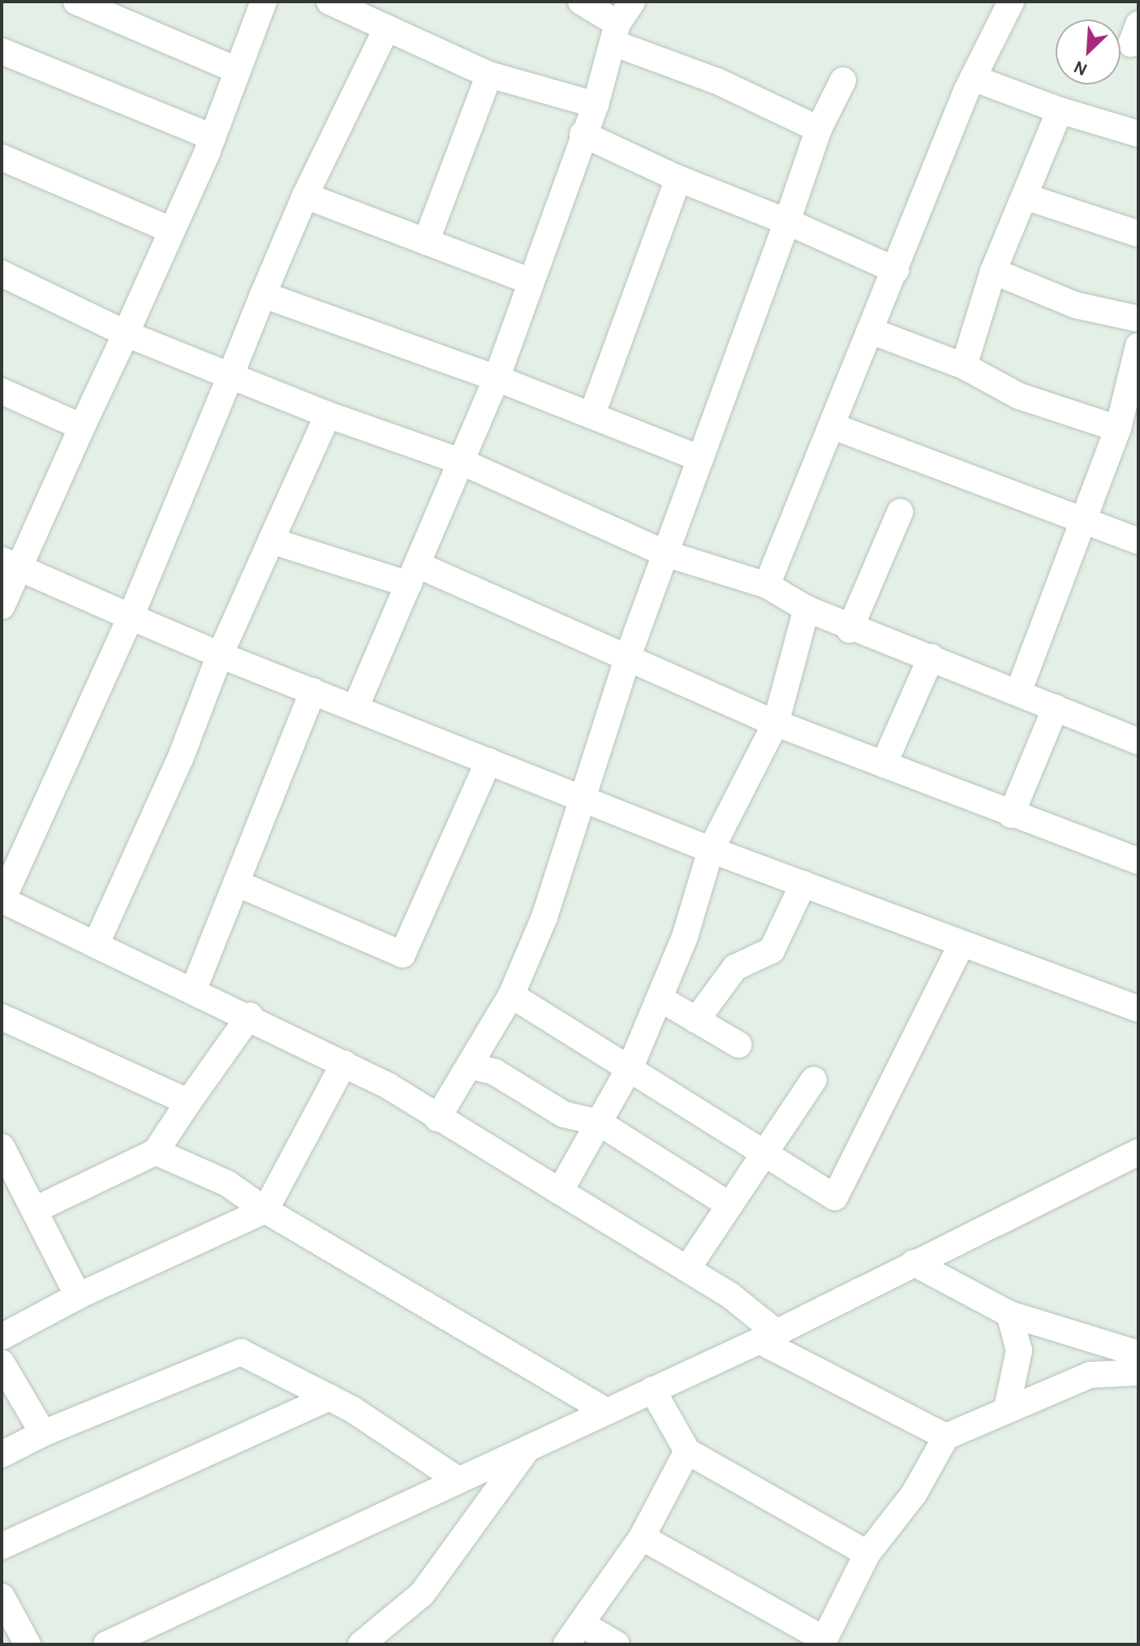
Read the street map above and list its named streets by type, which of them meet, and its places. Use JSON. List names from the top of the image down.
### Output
{
  "north": "bottom left"
}
